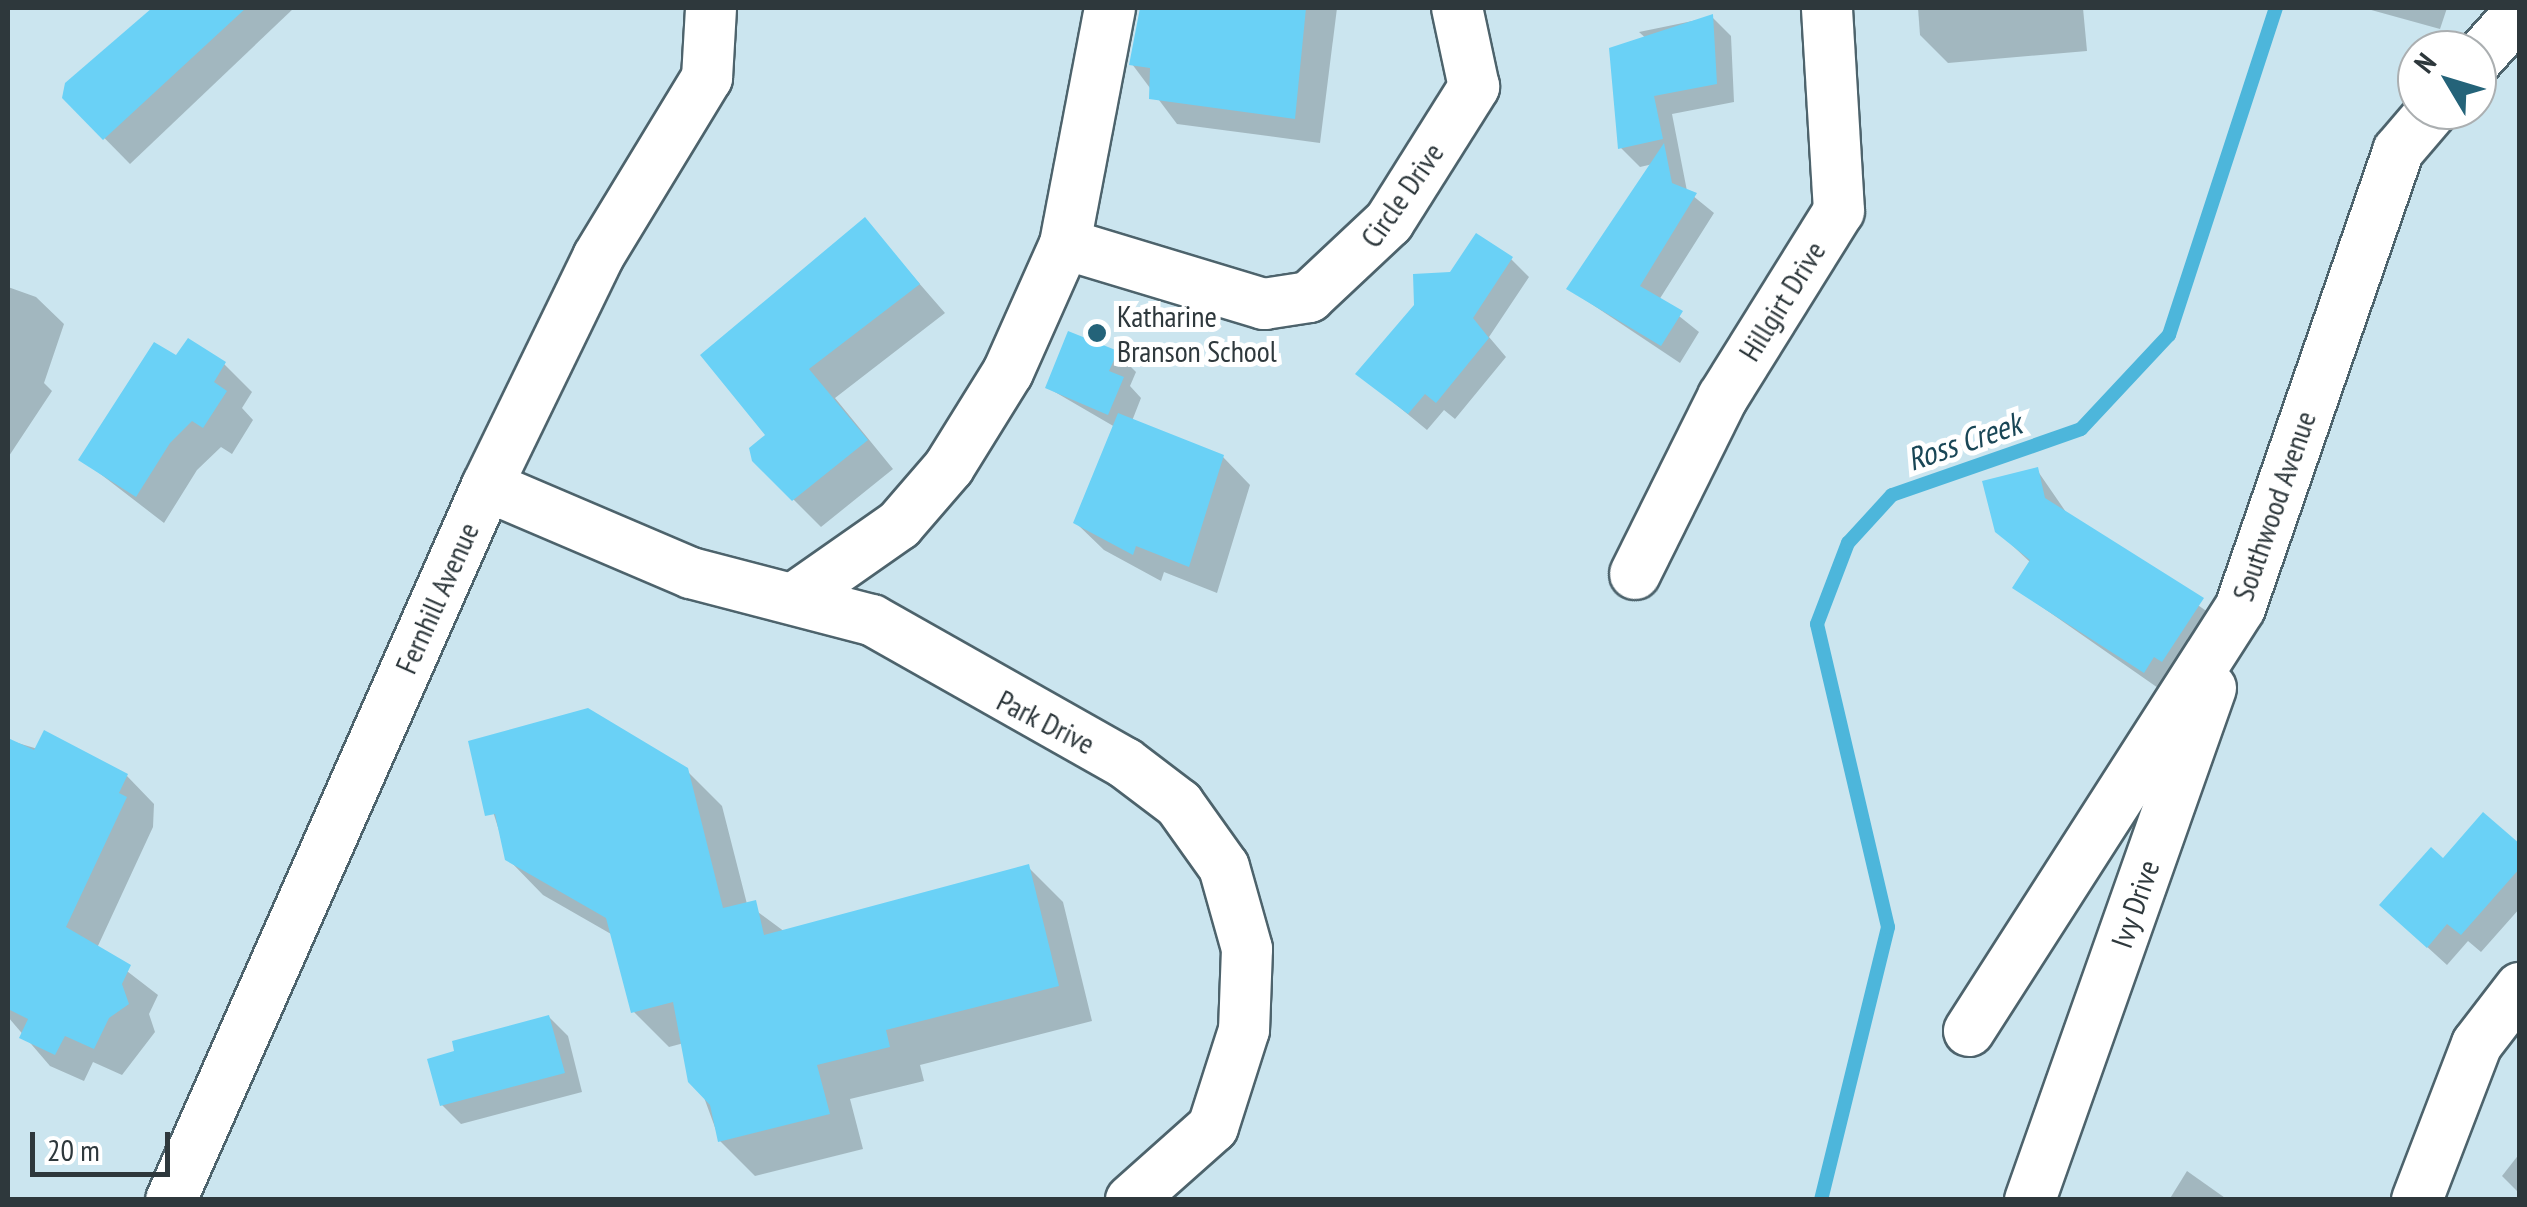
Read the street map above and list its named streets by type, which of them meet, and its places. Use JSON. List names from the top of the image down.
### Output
{
  "streets": {
    "street": [
      "Circle Drive",
      "Hillgirt Drive",
      "Southwood Avenue",
      "Fernhill Avenue",
      "Park Drive",
      "Ivy Drive"
    ]
  },
  "crossings": [
    ["Southwood Avenue", "Ivy Drive"],
    ["Fernhill Avenue", "Park Drive"]
  ],
  "water": ["Ross Creek"],
  "places": ["Katharine Branson School"],
  "scale_bar": "20 m",
  "north": "top left"
}
